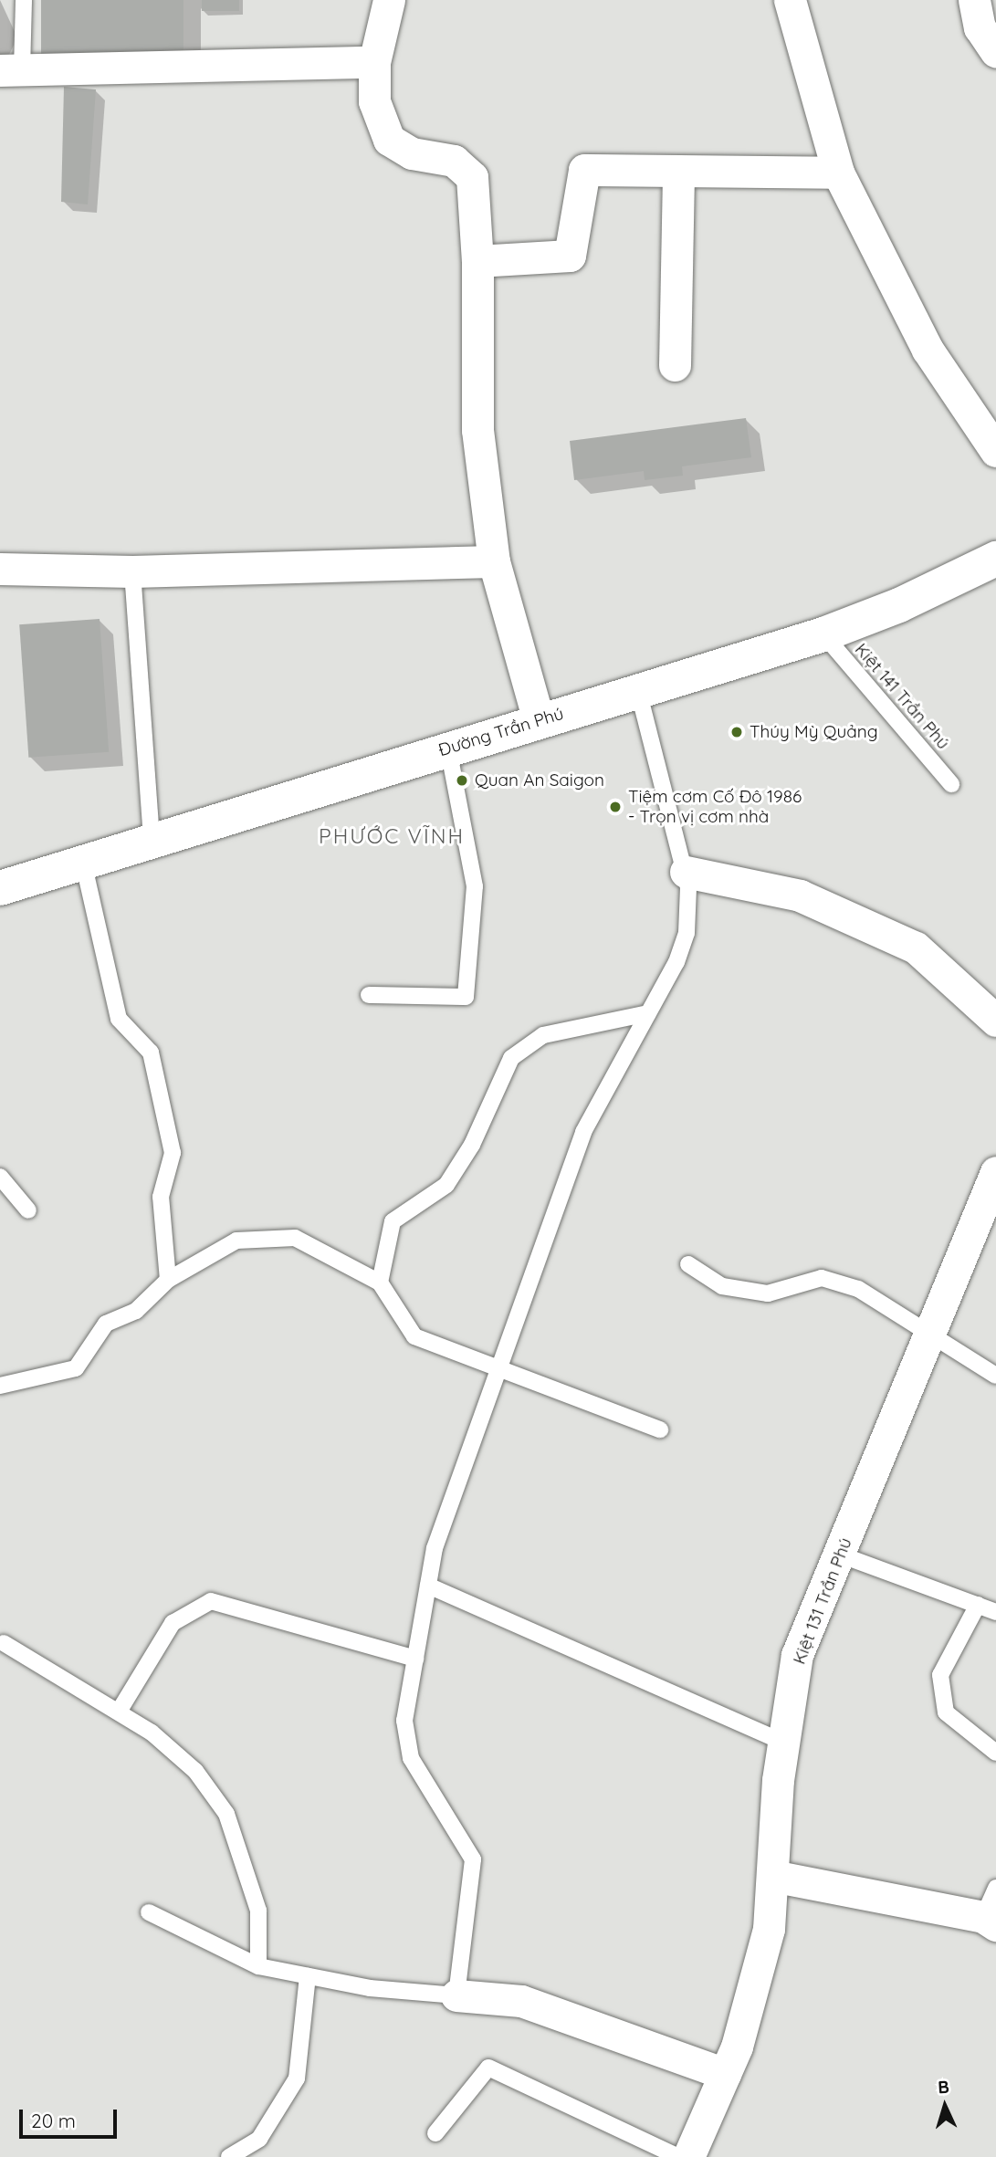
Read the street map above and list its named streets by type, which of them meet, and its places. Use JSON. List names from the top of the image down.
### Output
{
  "streets": {
    "street": ["Đường Trần Phú", "Kiệt 131 Trần Phú"],
    "lane": ["Kiệt 141 Trần Phú"]
  },
  "crossings": [
    ["Kiệt 141 Trần Phú", "Đường Trần Phú"]
  ],
  "districts": ["PHƯỚC VĨNH"],
  "places": ["Thúy Mỳ Quảng", "Quan An Saigon", "Tiệm cơm Cố Đô 1986 - Trọn vị cơm nhà"],
  "scale_bar": "20 m",
  "north": "top"
}
